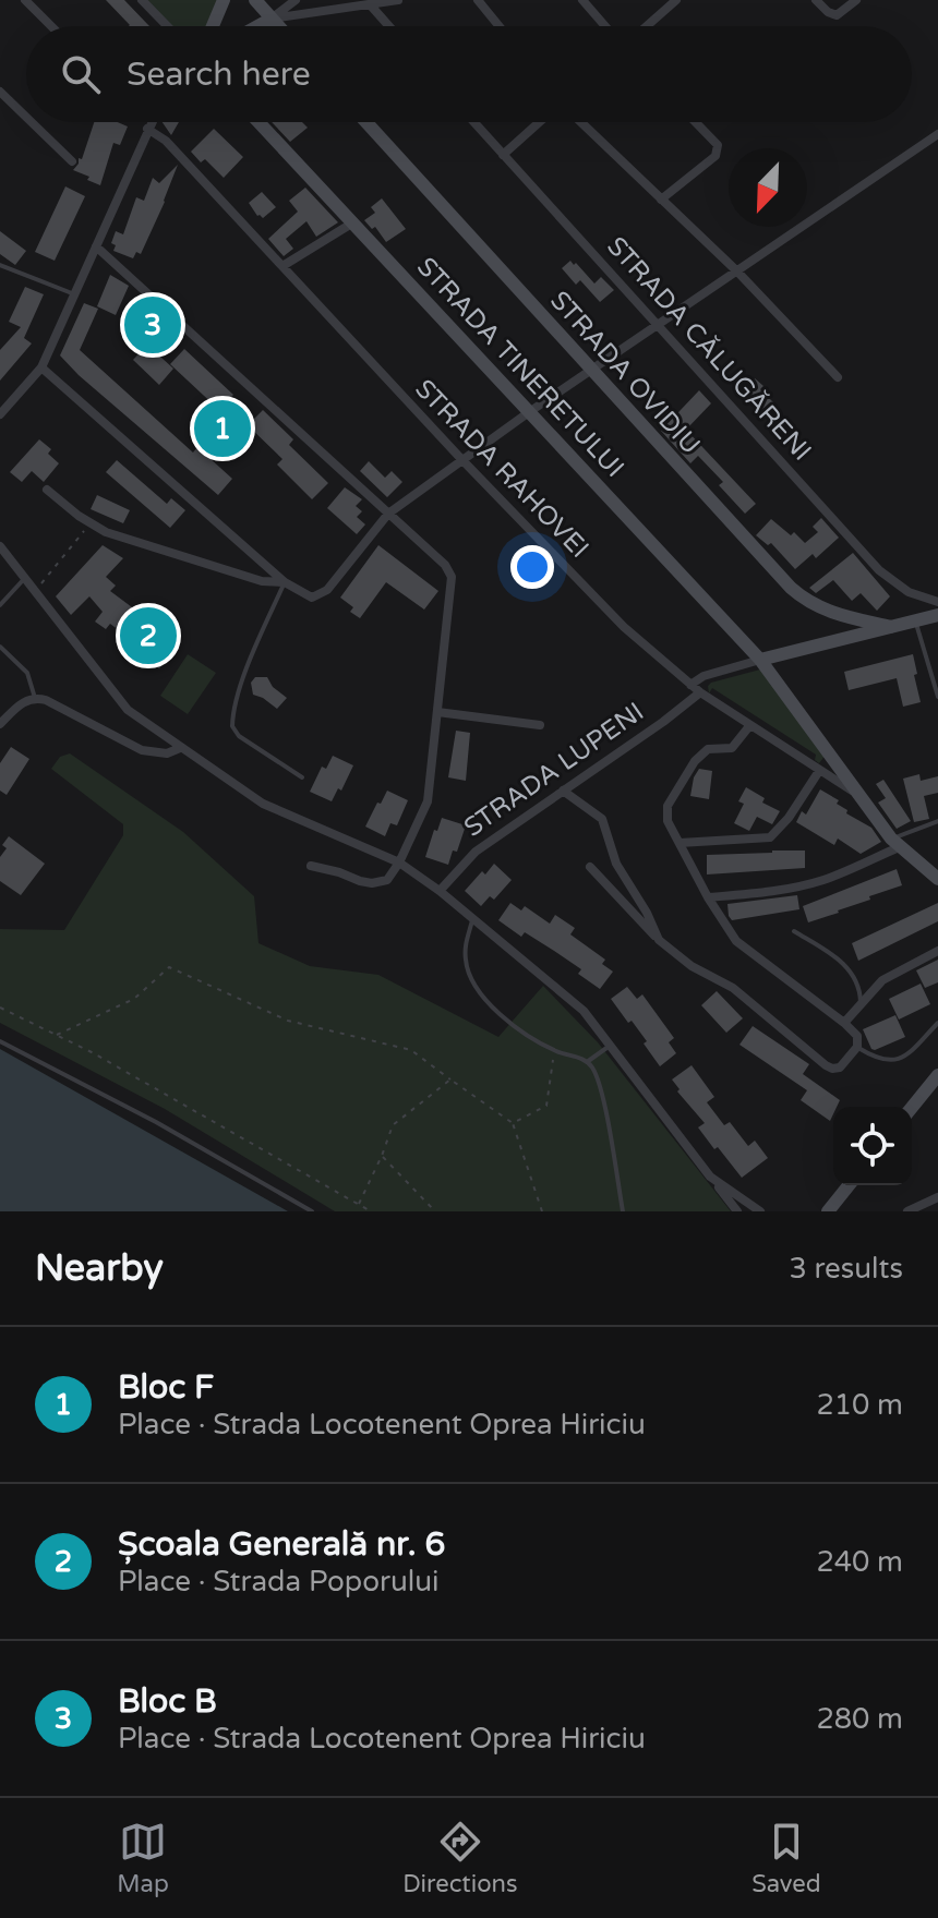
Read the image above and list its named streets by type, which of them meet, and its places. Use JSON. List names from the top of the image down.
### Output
{
  "streets": {
    "main road": ["STRADA TINERETULUI", "STRADA OVIDIU"],
    "street": ["STRADA CĂLUGĂRENI", "STRADA RAHOVEI", "STRADA LUPENI"]
  },
  "crossings": [
    ["STRADA TINERETULUI", "STRADA RAHOVEI"],
    ["STRADA RAHOVEI", "STRADA LUPENI"]
  ],
  "north": "bottom left",
  "page": {
    "search": "Search here",
    "pins": ["3", "1", "2"],
    "heading": ["Nearby", "3 results"],
    "list": [
      {
        "mark": "1",
        "name": "Bloc F",
        "note": "Place · Strada Locotenent Oprea Hiriciu",
        "value": "210 m"
      },
      {
        "mark": "2",
        "name": "Școala Generală nr. 6",
        "note": "Place · Strada Poporului",
        "value": "240 m"
      },
      {
        "mark": "3",
        "name": "Bloc B",
        "note": "Place · Strada Locotenent Oprea Hiriciu",
        "value": "280 m"
      }
    ],
    "nav": ["Map", "Directions", "Saved"]
  }
}
